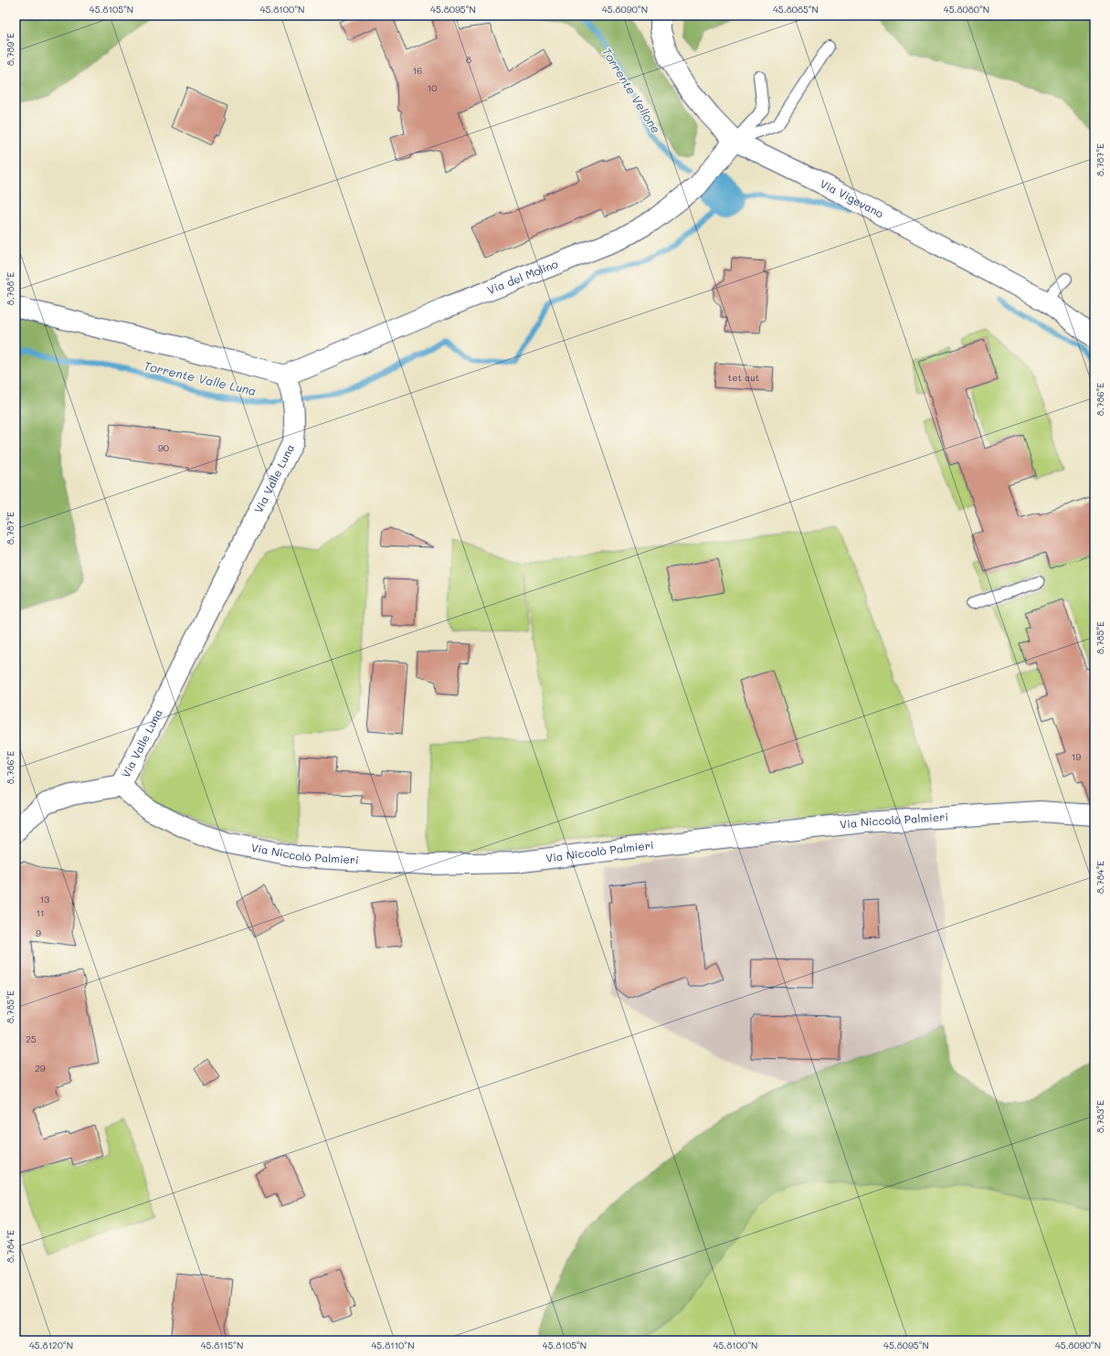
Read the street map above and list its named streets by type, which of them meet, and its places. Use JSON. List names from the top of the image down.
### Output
{
  "streets": {
    "street": [
      "Via Vigevano",
      "Via del Molino",
      "Via Valle Luna",
      "Via Niccolò Palmieri"
    ]
  },
  "crossings": [
    ["Via Vigevano", "Via del Molino"],
    ["Via del Molino", "Via Valle Luna"],
    ["Via Valle Luna", "Via Niccolò Palmieri"]
  ],
  "water": ["Torrente Vellone", "Torrente Valle Luna"],
  "house_numbers": [
    "8",
    "16",
    "10",
    "tet aut",
    "90",
    "19",
    "13",
    "11",
    "9",
    "25",
    "29"
  ],
  "coordinates": [
    "45.8105°N",
    "45.8100°N",
    "45.8095°N",
    "45.8090°N",
    "45.8085°N",
    "45.8080°N",
    "8.789°E",
    "8.787°E",
    "8.788°E",
    "8.786°E",
    "8.785°E",
    "8.784°E",
    "8.783°E",
    "45.8120°N",
    "45.8115°N",
    "45.8110°N"
  ]
}
